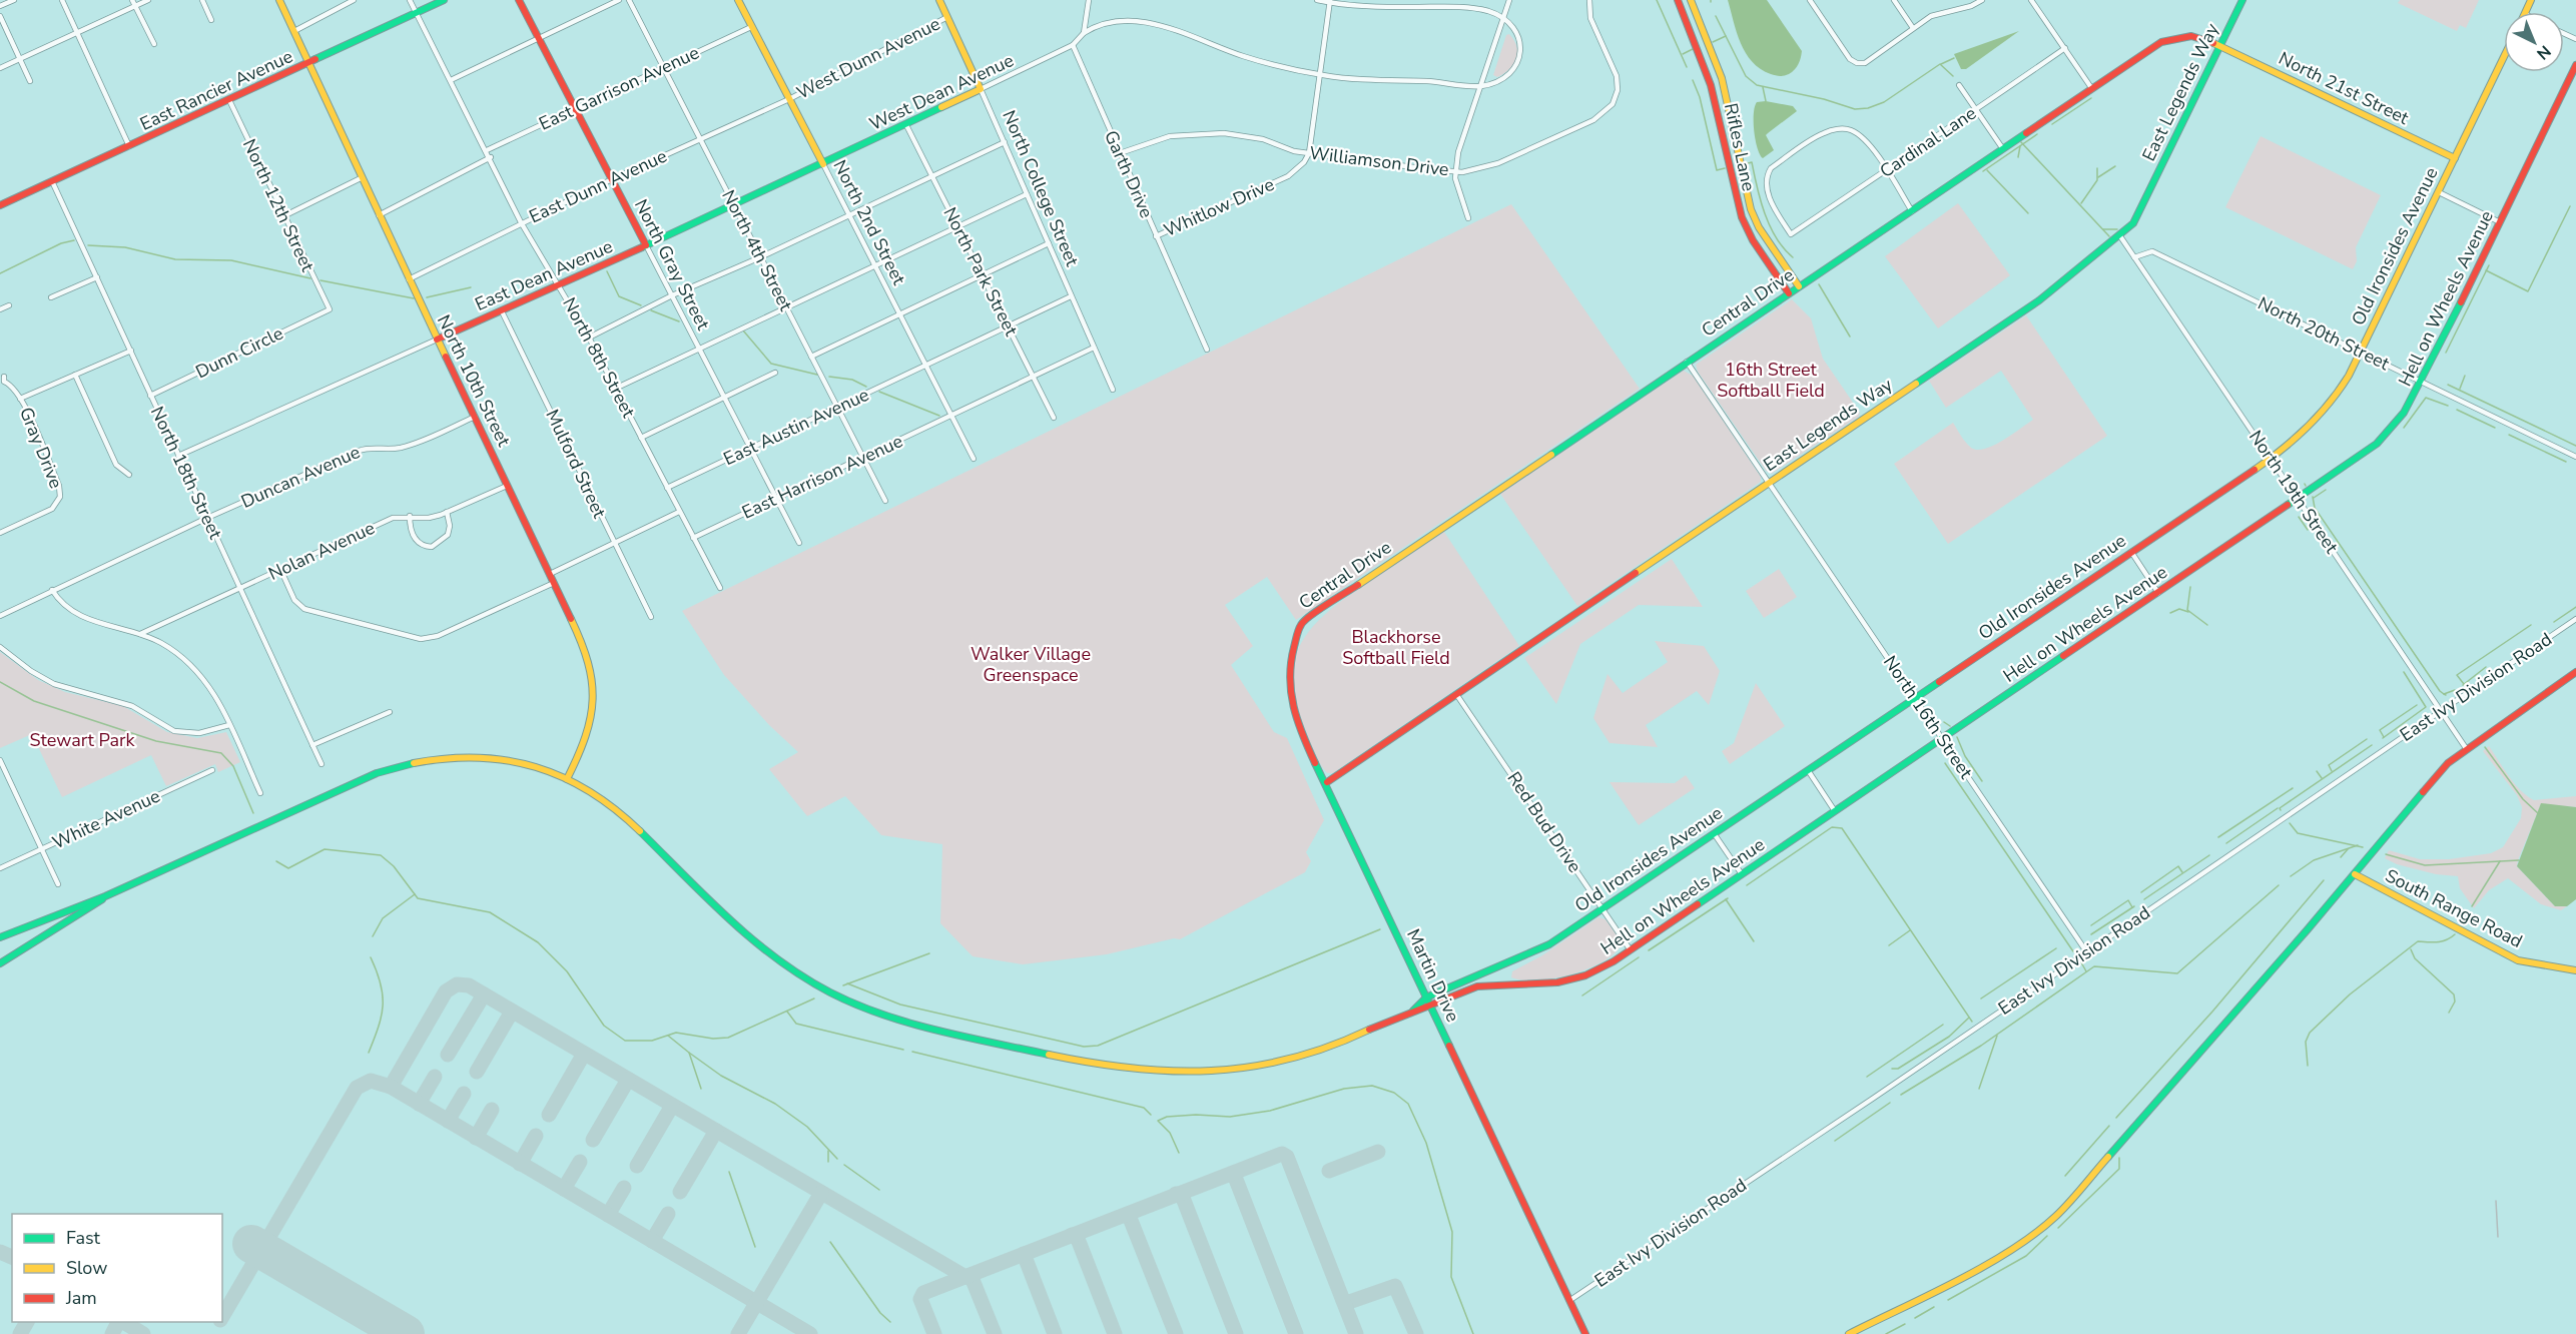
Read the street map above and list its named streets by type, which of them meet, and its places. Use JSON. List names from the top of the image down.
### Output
{
  "streets": {
    "street": [
      "West Dunn Avenue",
      "East Garrison Avenue",
      "North 21st Street",
      "East Rancier Avenue",
      "West Dean Avenue",
      "East Legends Way",
      "Cardinal Lane",
      "Rifles Lane",
      "Williamson Drive",
      "Garth Drive",
      "East Dunn Avenue",
      "North College Street",
      "North 12th Street",
      "Whitlow Drive",
      "North 2nd Street",
      "Old Ironsides Avenue",
      "North 4th Street",
      "North Gray Street",
      "North Park Street",
      "East Dean Avenue",
      "Hell on Wheels Avenue",
      "Central Drive",
      "North 20th Street",
      "Dunn Circle",
      "North 8th Street",
      "North 10th Street",
      "East Austin Avenue",
      "Gray Drive",
      "Mulford Street",
      "North 18th Street",
      "Duncan Avenue",
      "East Harrison Avenue",
      "North 19th Street",
      "Nolan Avenue",
      "East Ivy Division Road",
      "North 16th Street",
      "White Avenue",
      "Red Bud Drive",
      "South Range Road",
      "Martin Drive"
    ]
  },
  "crossings": [
    ["West Dunn Avenue", "East Dunn Avenue"],
    ["West Dunn Avenue", "North College Street"],
    ["West Dunn Avenue", "North 2nd Street"],
    ["East Garrison Avenue", "North 2nd Street"],
    ["East Garrison Avenue", "North 4th Street"],
    ["East Garrison Avenue", "North Gray Street"],
    ["East Garrison Avenue", "North 8th Street"],
    ["North 21st Street", "East Legends Way"],
    ["North 21st Street", "Old Ironsides Avenue"],
    ["North 21st Street", "Central Drive"],
    ["East Rancier Avenue", "North 12th Street"],
    ["East Rancier Avenue", "North 8th Street"],
    ["East Rancier Avenue", "North 10th Street"],
    ["East Rancier Avenue", "North 18th Street"],
    ["West Dean Avenue", "Garth Drive"],
    ["West Dean Avenue", "North College Street"],
    ["West Dean Avenue", "North 2nd Street"],
    ["West Dean Avenue", "North Park Street"],
    ["West Dean Avenue", "East Dean Avenue"],
    ["East Legends Way", "Central Drive"],
    ["East Legends Way", "North 19th Street"],
    ["East Legends Way", "North 16th Street"],
    ["East Legends Way", "Red Bud Drive"],
    ["East Legends Way", "Martin Drive"],
    ["Rifles Lane", "Central Drive"],
    ["Williamson Drive", "Garth Drive"],
    ["Williamson Drive", "Whitlow Drive"],
    ["Garth Drive", "Whitlow Drive"],
    ["East Dunn Avenue", "North 2nd Street"],
    ["East Dunn Avenue", "North 4th Street"],
    ["East Dunn Avenue", "North Gray Street"],
    ["East Dunn Avenue", "North 8th Street"],
    ["East Dunn Avenue", "North 10th Street"],
    ["North College Street", "East Austin Avenue"],
    ["North College Street", "East Harrison Avenue"],
    ["North 12th Street", "Dunn Circle"],
    ["North 2nd Street", "East Dean Avenue"],
    ["North 2nd Street", "East Austin Avenue"],
    ["North 2nd Street", "East Harrison Avenue"],
    ["Old Ironsides Avenue", "Hell on Wheels Avenue"],
    ["Old Ironsides Avenue", "North 20th Street"],
    ["Old Ironsides Avenue", "North 19th Street"],
    ["Old Ironsides Avenue", "North 16th Street"],
    ["Old Ironsides Avenue", "Red Bud Drive"],
    ["Old Ironsides Avenue", "Martin Drive"],
    ["North 4th Street", "East Dean Avenue"],
    ["North 4th Street", "East Austin Avenue"],
    ["North 4th Street", "East Harrison Avenue"],
    ["North Gray Street", "East Dean Avenue"],
    ["North Gray Street", "East Austin Avenue"],
    ["North Gray Street", "East Harrison Avenue"],
    ["North Park Street", "East Austin Avenue"],
    ["North Park Street", "East Harrison Avenue"],
    ["East Dean Avenue", "North 8th Street"],
    ["East Dean Avenue", "North 10th Street"],
    ["East Dean Avenue", "Mulford Street"],
    ["East Dean Avenue", "North 18th Street"],
    ["Hell on Wheels Avenue", "North 20th Street"],
    ["Hell on Wheels Avenue", "North 19th Street"],
    ["Hell on Wheels Avenue", "North 16th Street"],
    ["Hell on Wheels Avenue", "Red Bud Drive"],
    ["Hell on Wheels Avenue", "Martin Drive"],
    ["Central Drive", "North 16th Street"],
    ["Central Drive", "Martin Drive"],
    ["North 20th Street", "North 19th Street"],
    ["Dunn Circle", "North 18th Street"],
    ["North 8th Street", "East Austin Avenue"],
    ["North 8th Street", "East Harrison Avenue"],
    ["North 10th Street", "Duncan Avenue"],
    ["North 10th Street", "Nolan Avenue"],
    ["North 18th Street", "Duncan Avenue"],
    ["North 18th Street", "Nolan Avenue"],
    ["North 19th Street", "East Ivy Division Road"],
    ["East Ivy Division Road", "North 16th Street"],
    ["East Ivy Division Road", "Martin Drive"]
  ],
  "parks": [
    "16th Street Softball Field",
    "Blackhorse Softball Field",
    "Walker Village Greenspace",
    "Stewart Park"
  ],
  "legend": ["Fast", "Slow", "Jam"],
  "north": "bottom right"
}
